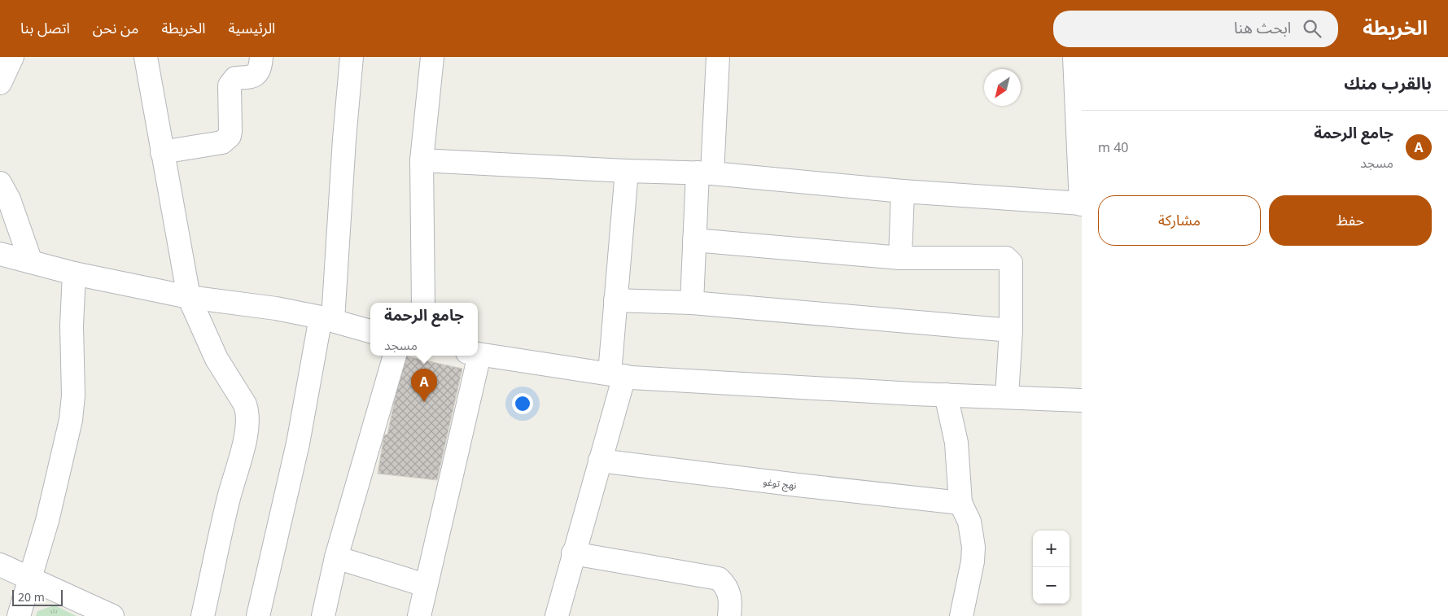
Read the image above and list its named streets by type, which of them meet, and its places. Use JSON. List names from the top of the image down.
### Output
{
  "streets": {
    "street": ["نهج توغو"]
  },
  "scale_bar": "20 m",
  "north": "bottom left",
  "page": {
    "header": "الخريطة",
    "search": "ابحث هنا",
    "nav": [
      "الرئيسية",
      "الخريطة",
      "من نحن",
      "اتصل بنا"
    ],
    "heading": "بالقرب منك",
    "list": [
      {
        "mark": "A",
        "name": "جامع الرحمة",
        "note": "مسجد",
        "value": "40 m"
      }
    ],
    "buttons": ["حفظ", "مشاركة"],
    "popup": ["جامع الرحمة", "مسجد"],
    "pins": "A",
    "map_buttons": ["+", "−"],
    "scale": "20 m"
  }
}
